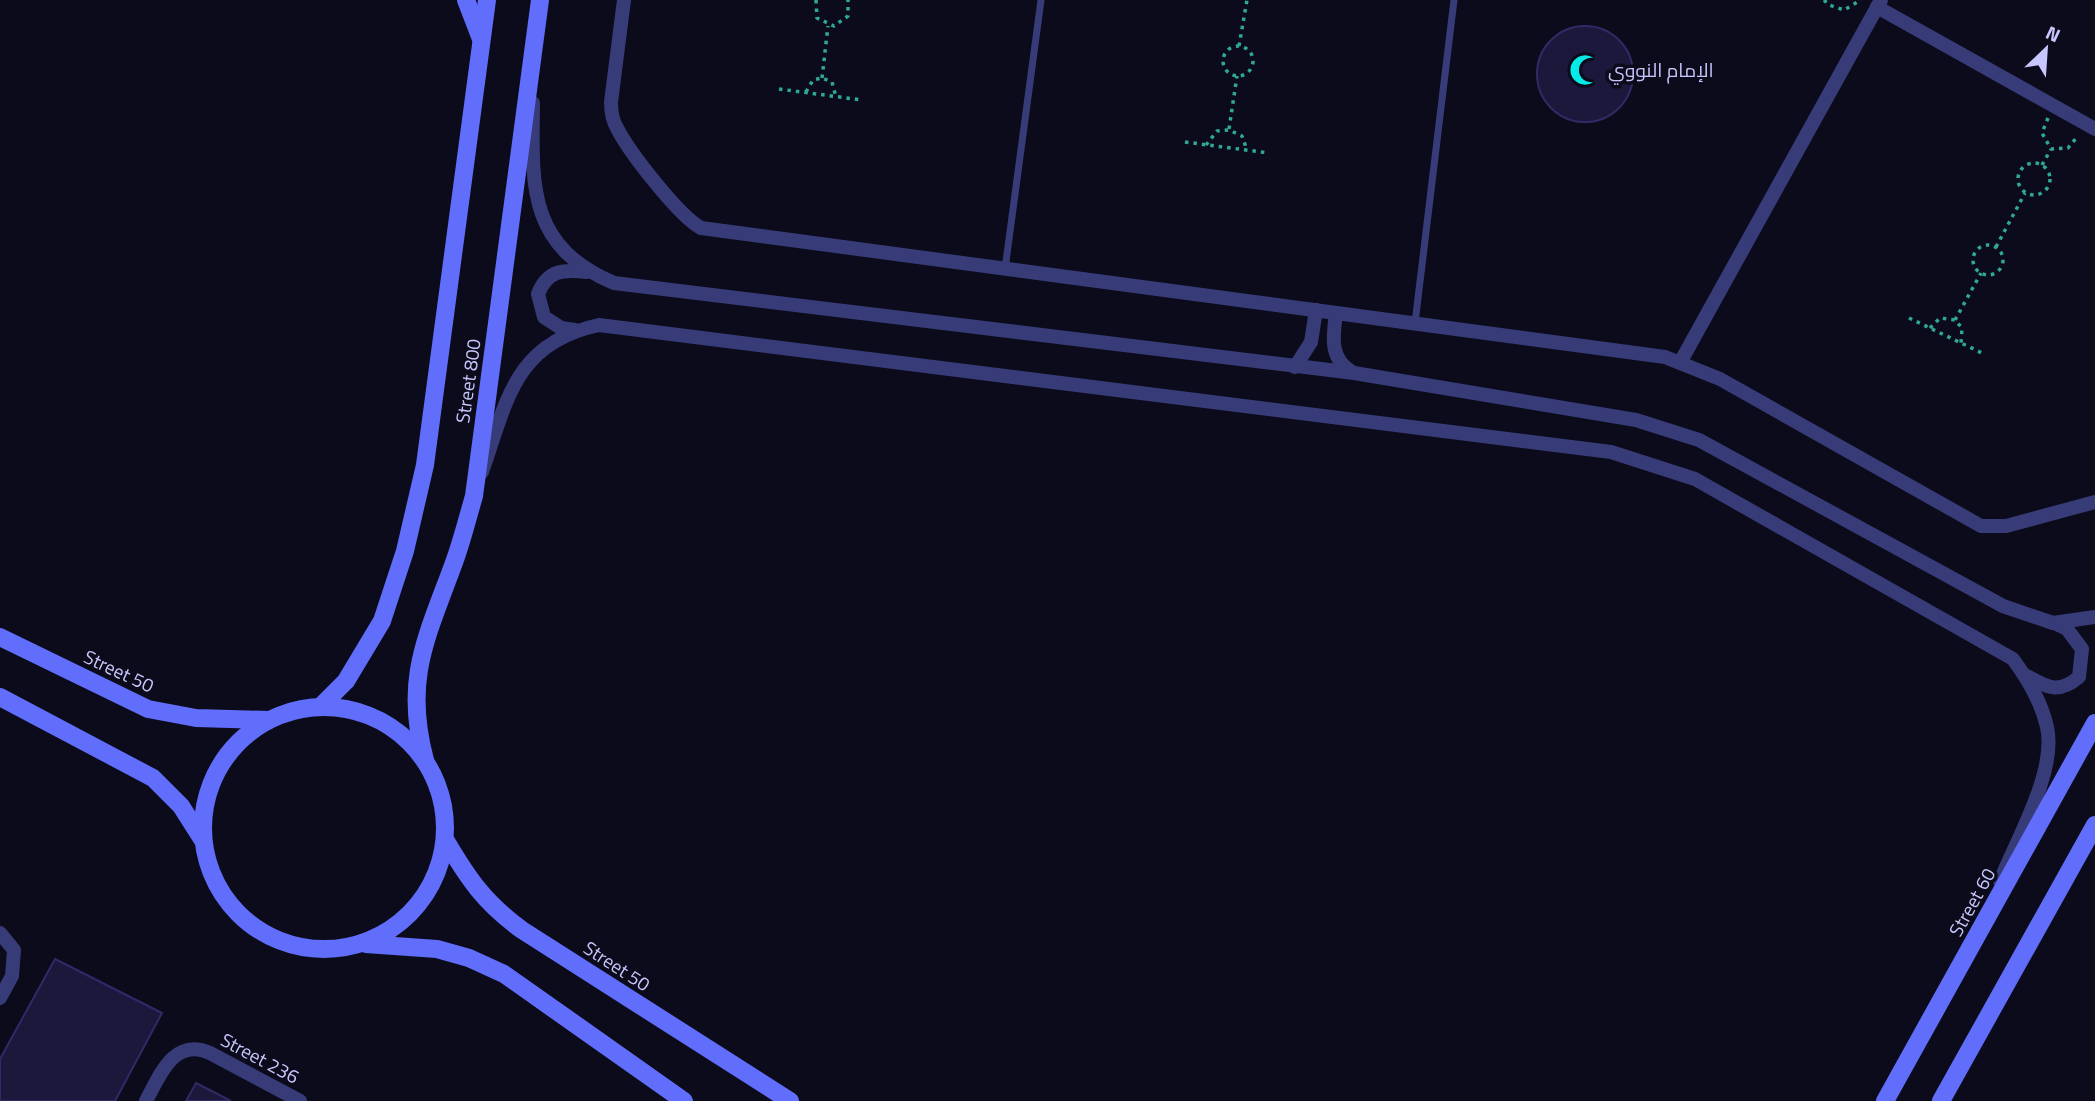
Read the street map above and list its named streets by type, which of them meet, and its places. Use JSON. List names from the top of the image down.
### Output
{
  "streets": {
    "main road": ["Street 800", "Street 50", "Street 60"],
    "street": ["Street 236"]
  },
  "crossings": [
    ["Street 800", "Street 50"]
  ],
  "places": {
    "mosque": ["الإمام النووي"]
  },
  "north": "top right"
}
